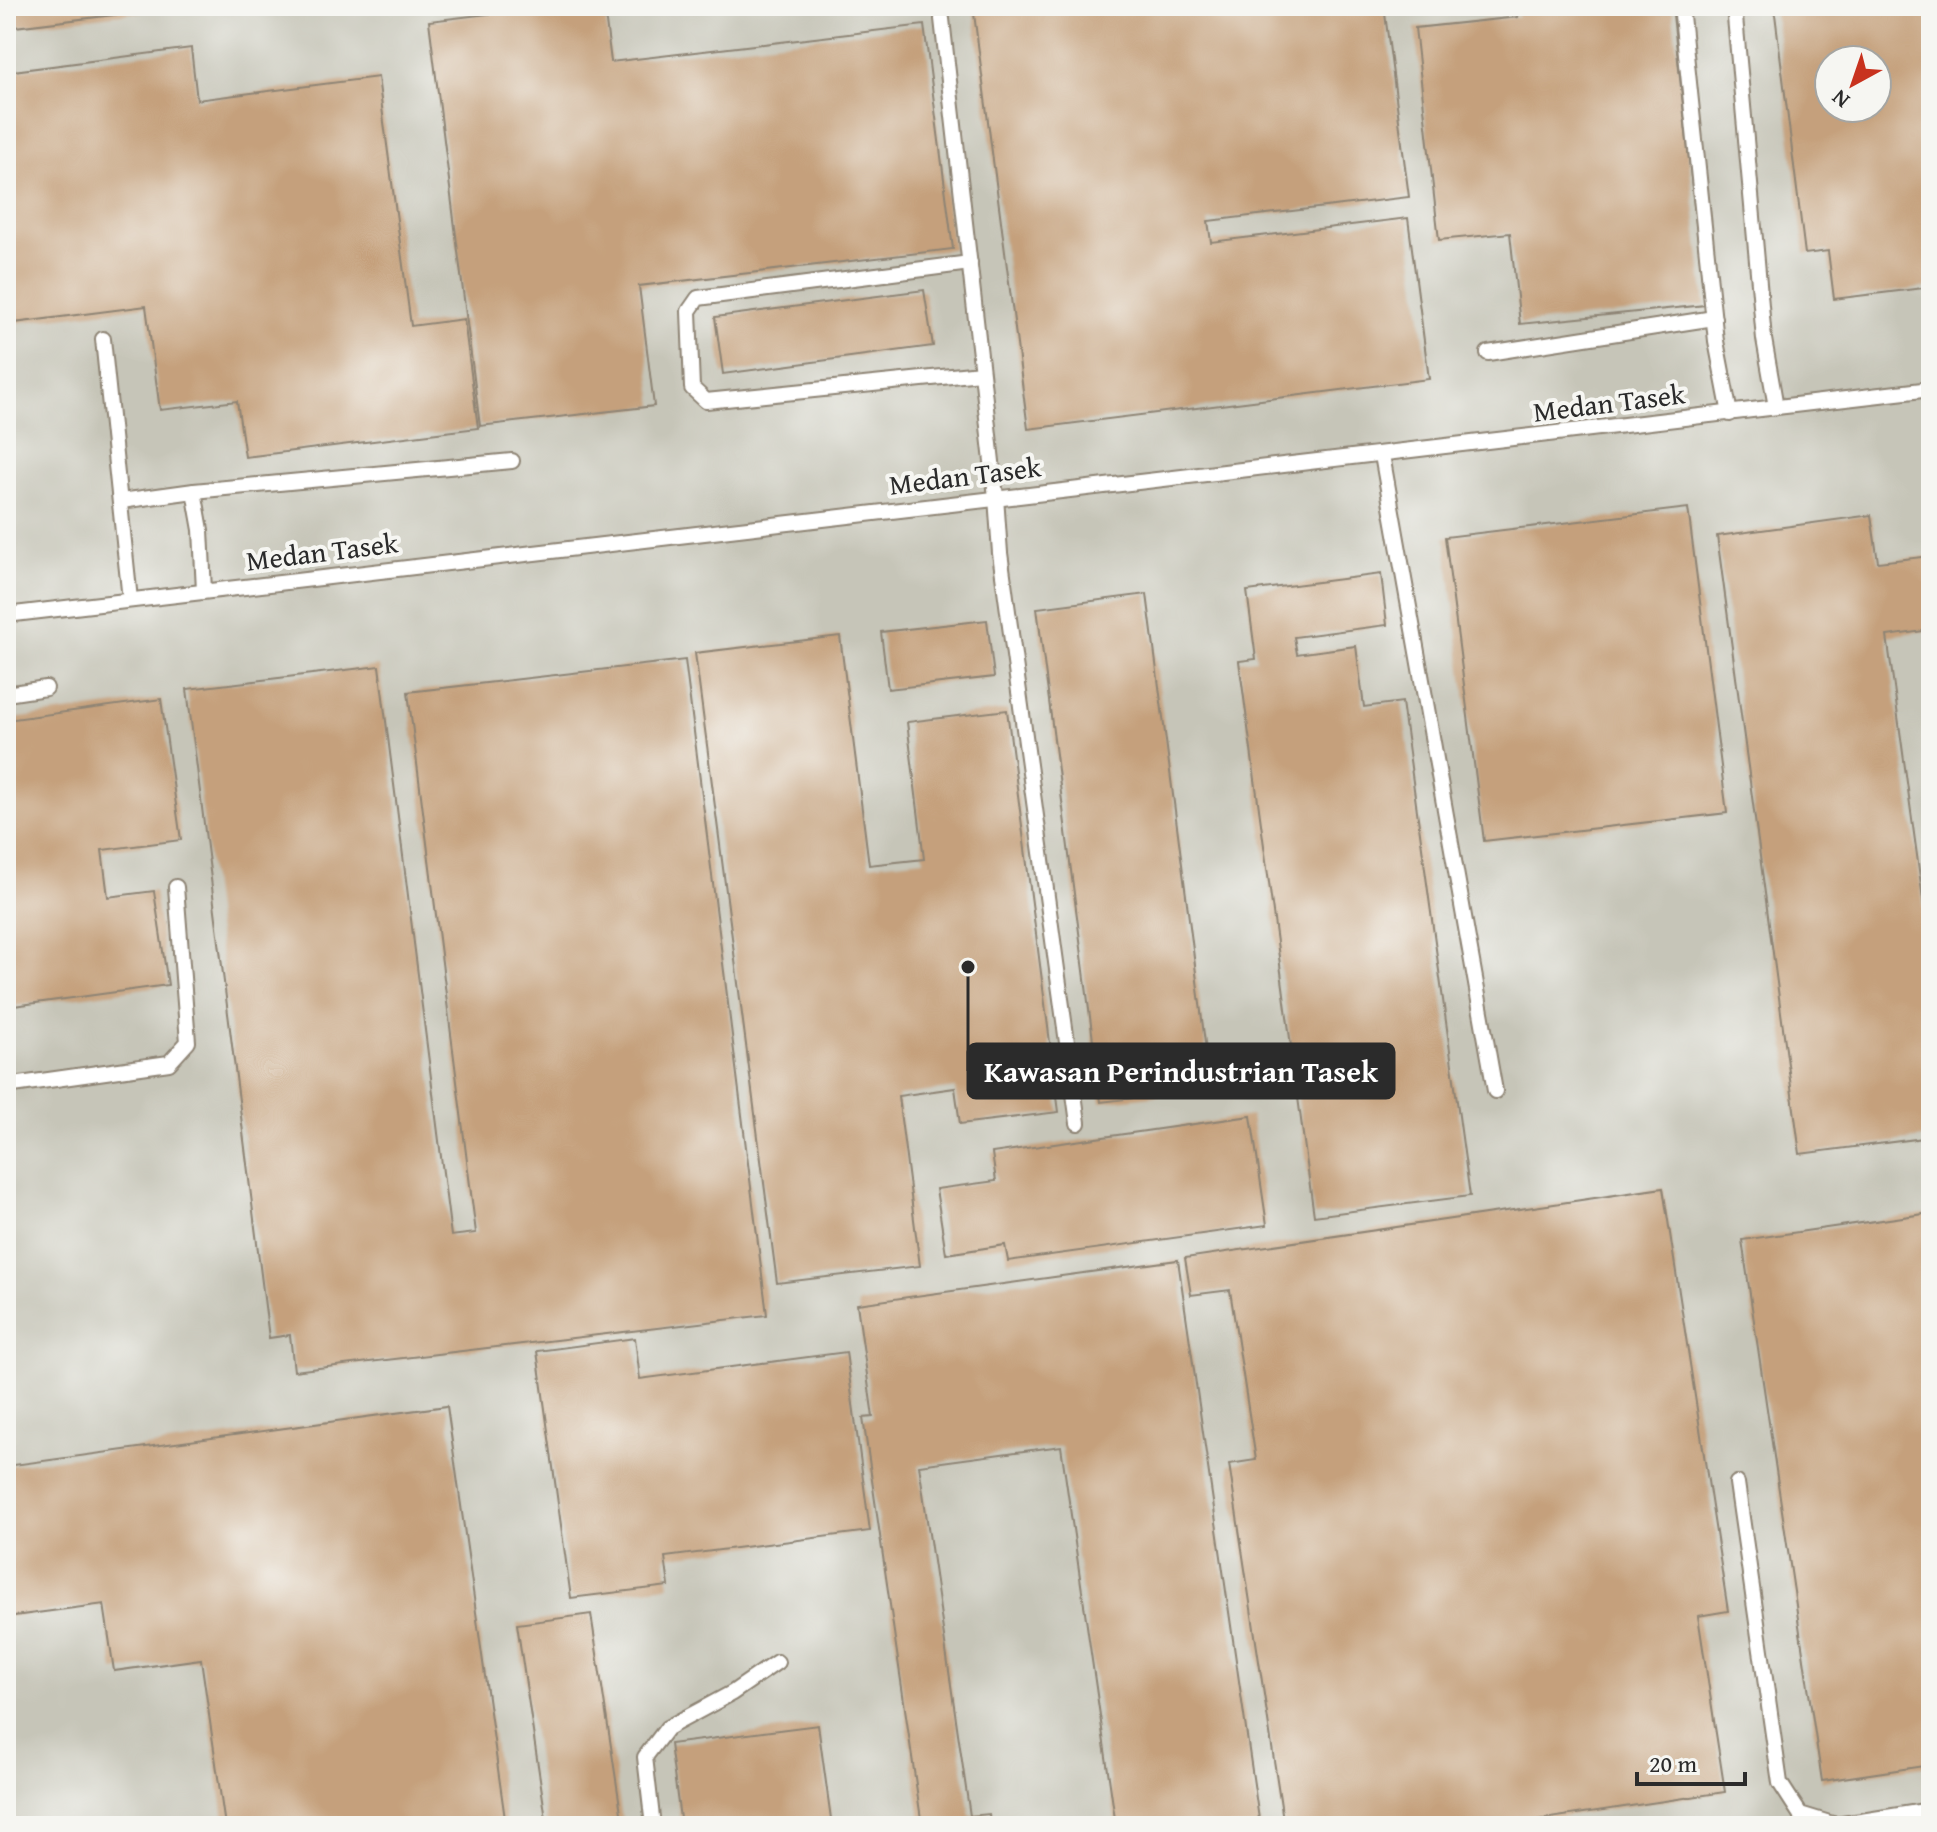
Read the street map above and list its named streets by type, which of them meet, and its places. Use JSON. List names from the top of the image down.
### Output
{
  "streets": {
    "lane": ["Medan Tasek"]
  },
  "places": ["Kawasan Perindustrian Tasek"],
  "scale_bar": "20 m",
  "north": "bottom left"
}
